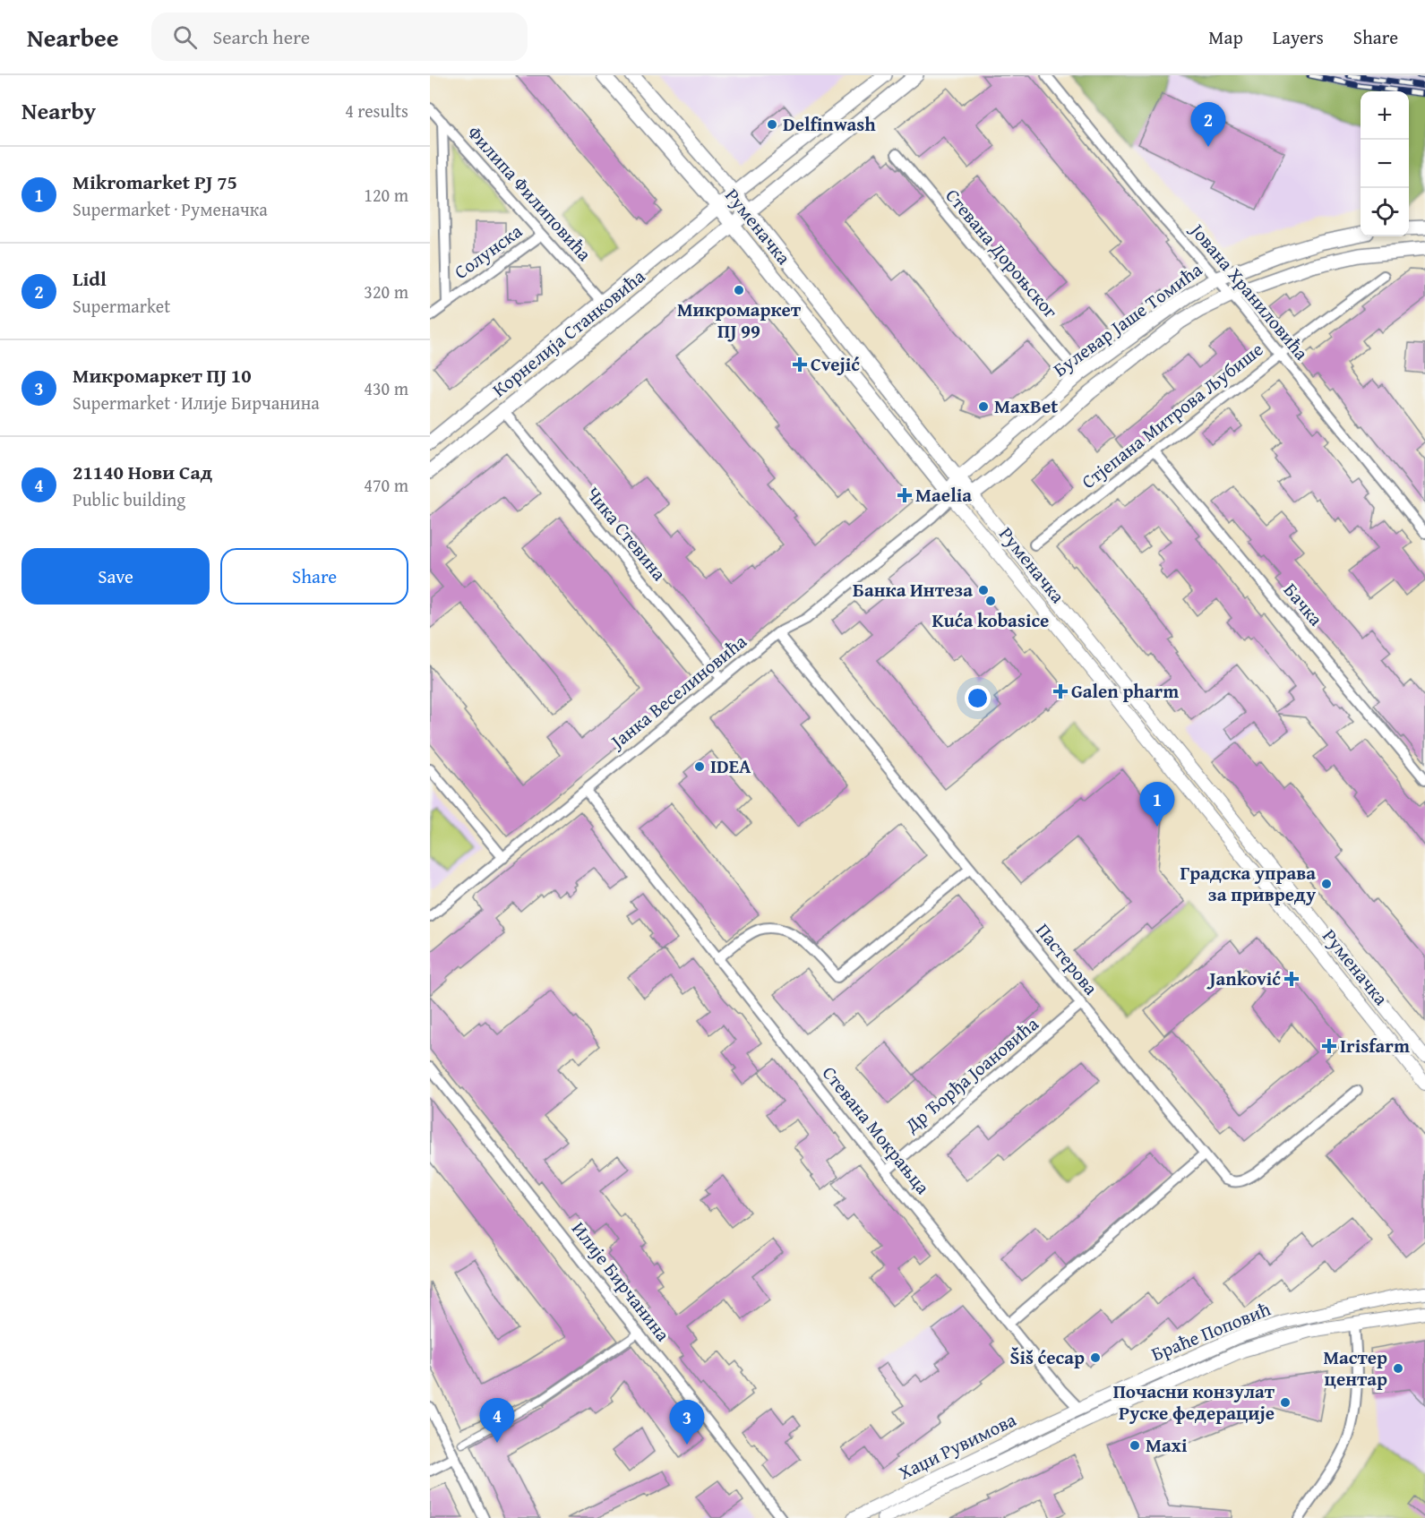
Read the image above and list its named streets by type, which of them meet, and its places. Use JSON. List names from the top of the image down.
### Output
{
  "streets": {
    "main road": ["Руменачка", "Булевар Јаше Томића", "Корнелија Станковића"],
    "street": [
      "Филипа Филиповића",
      "Солунска",
      "Стевана Дороњског",
      "Јована Храниловића",
      "Стјепана Митрова Љубише",
      "Чика Стевина",
      "Бачка",
      "Јанка Веселиновића",
      "Пастерова",
      "Др Ђорђа Јоановића",
      "Стевана Мокрањца",
      "Илије Бирчанина",
      "Браће Поповић",
      "Хаџи Рувимова"
    ]
  },
  "crossings": [
    ["Филипа Филиповића", "Солунска"],
    ["Филипа Филиповића", "Корнелија Станковића"],
    ["Руменачка", "Булевар Јаше Томића"],
    ["Руменачка", "Корнелија Станковића"],
    ["Руменачка", "Јанка Веселиновића"],
    ["Стевана Дороњског", "Булевар Јаше Томића"],
    ["Јована Храниловића", "Булевар Јаше Томића"],
    ["Јована Храниловића", "Стјепана Митрова Љубише"],
    ["Корнелија Станковића", "Чика Стевина"],
    ["Стјепана Митрова Љубише", "Бачка"],
    ["Чика Стевина", "Јанка Веселиновића"],
    ["Јанка Веселиновића", "Пастерова"],
    ["Јанка Веселиновића", "Стевана Мокрањца"],
    ["Пастерова", "Др Ђорђа Јоановића"],
    ["Др Ђорђа Јоановића", "Стевана Мокрањца"],
    ["Стевана Мокрањца", "Браће Поповић"],
    ["Стевана Мокрањца", "Хаџи Рувимова"],
    ["Браће Поповић", "Хаџи Рувимова"]
  ],
  "places": {
    "other": [
      "Delfinwash",
      "Микромаркет ПЈ 99",
      "MaxBet",
      "Банка Интеза",
      "Kuća kobasice",
      "IDEA",
      "Градска управа за привреду",
      "Šiš ćecap",
      "Мастер центар",
      "Почасни конзулат Руске федерације",
      "Maxi"
    ],
    "health": [
      "Cvejić",
      "Maelia",
      "Galen pharm",
      "Janković",
      "Irisfarm"
    ]
  },
  "page": {
    "header": "Nearbee",
    "search": "Search here",
    "nav": ["Map", "Layers", "Share"],
    "heading": ["Nearby", "4 results"],
    "map_buttons": ["+", "−"],
    "pins": [
      "2",
      "1",
      "4",
      "3"
    ],
    "list": [
      {
        "mark": "1",
        "name": "Mikromarket PJ 75",
        "note": "Supermarket · Руменачка",
        "value": "120 m"
      },
      {
        "mark": "2",
        "name": "Lidl",
        "note": "Supermarket",
        "value": "320 m"
      },
      {
        "mark": "3",
        "name": "Микромаркет ПЈ 10",
        "note": "Supermarket · Илије Бирчанина",
        "value": "430 m"
      },
      {
        "mark": "4",
        "name": "21140 Нови Сад",
        "note": "Public building",
        "value": "470 m"
      }
    ],
    "buttons": ["Save", "Share"]
  }
}
